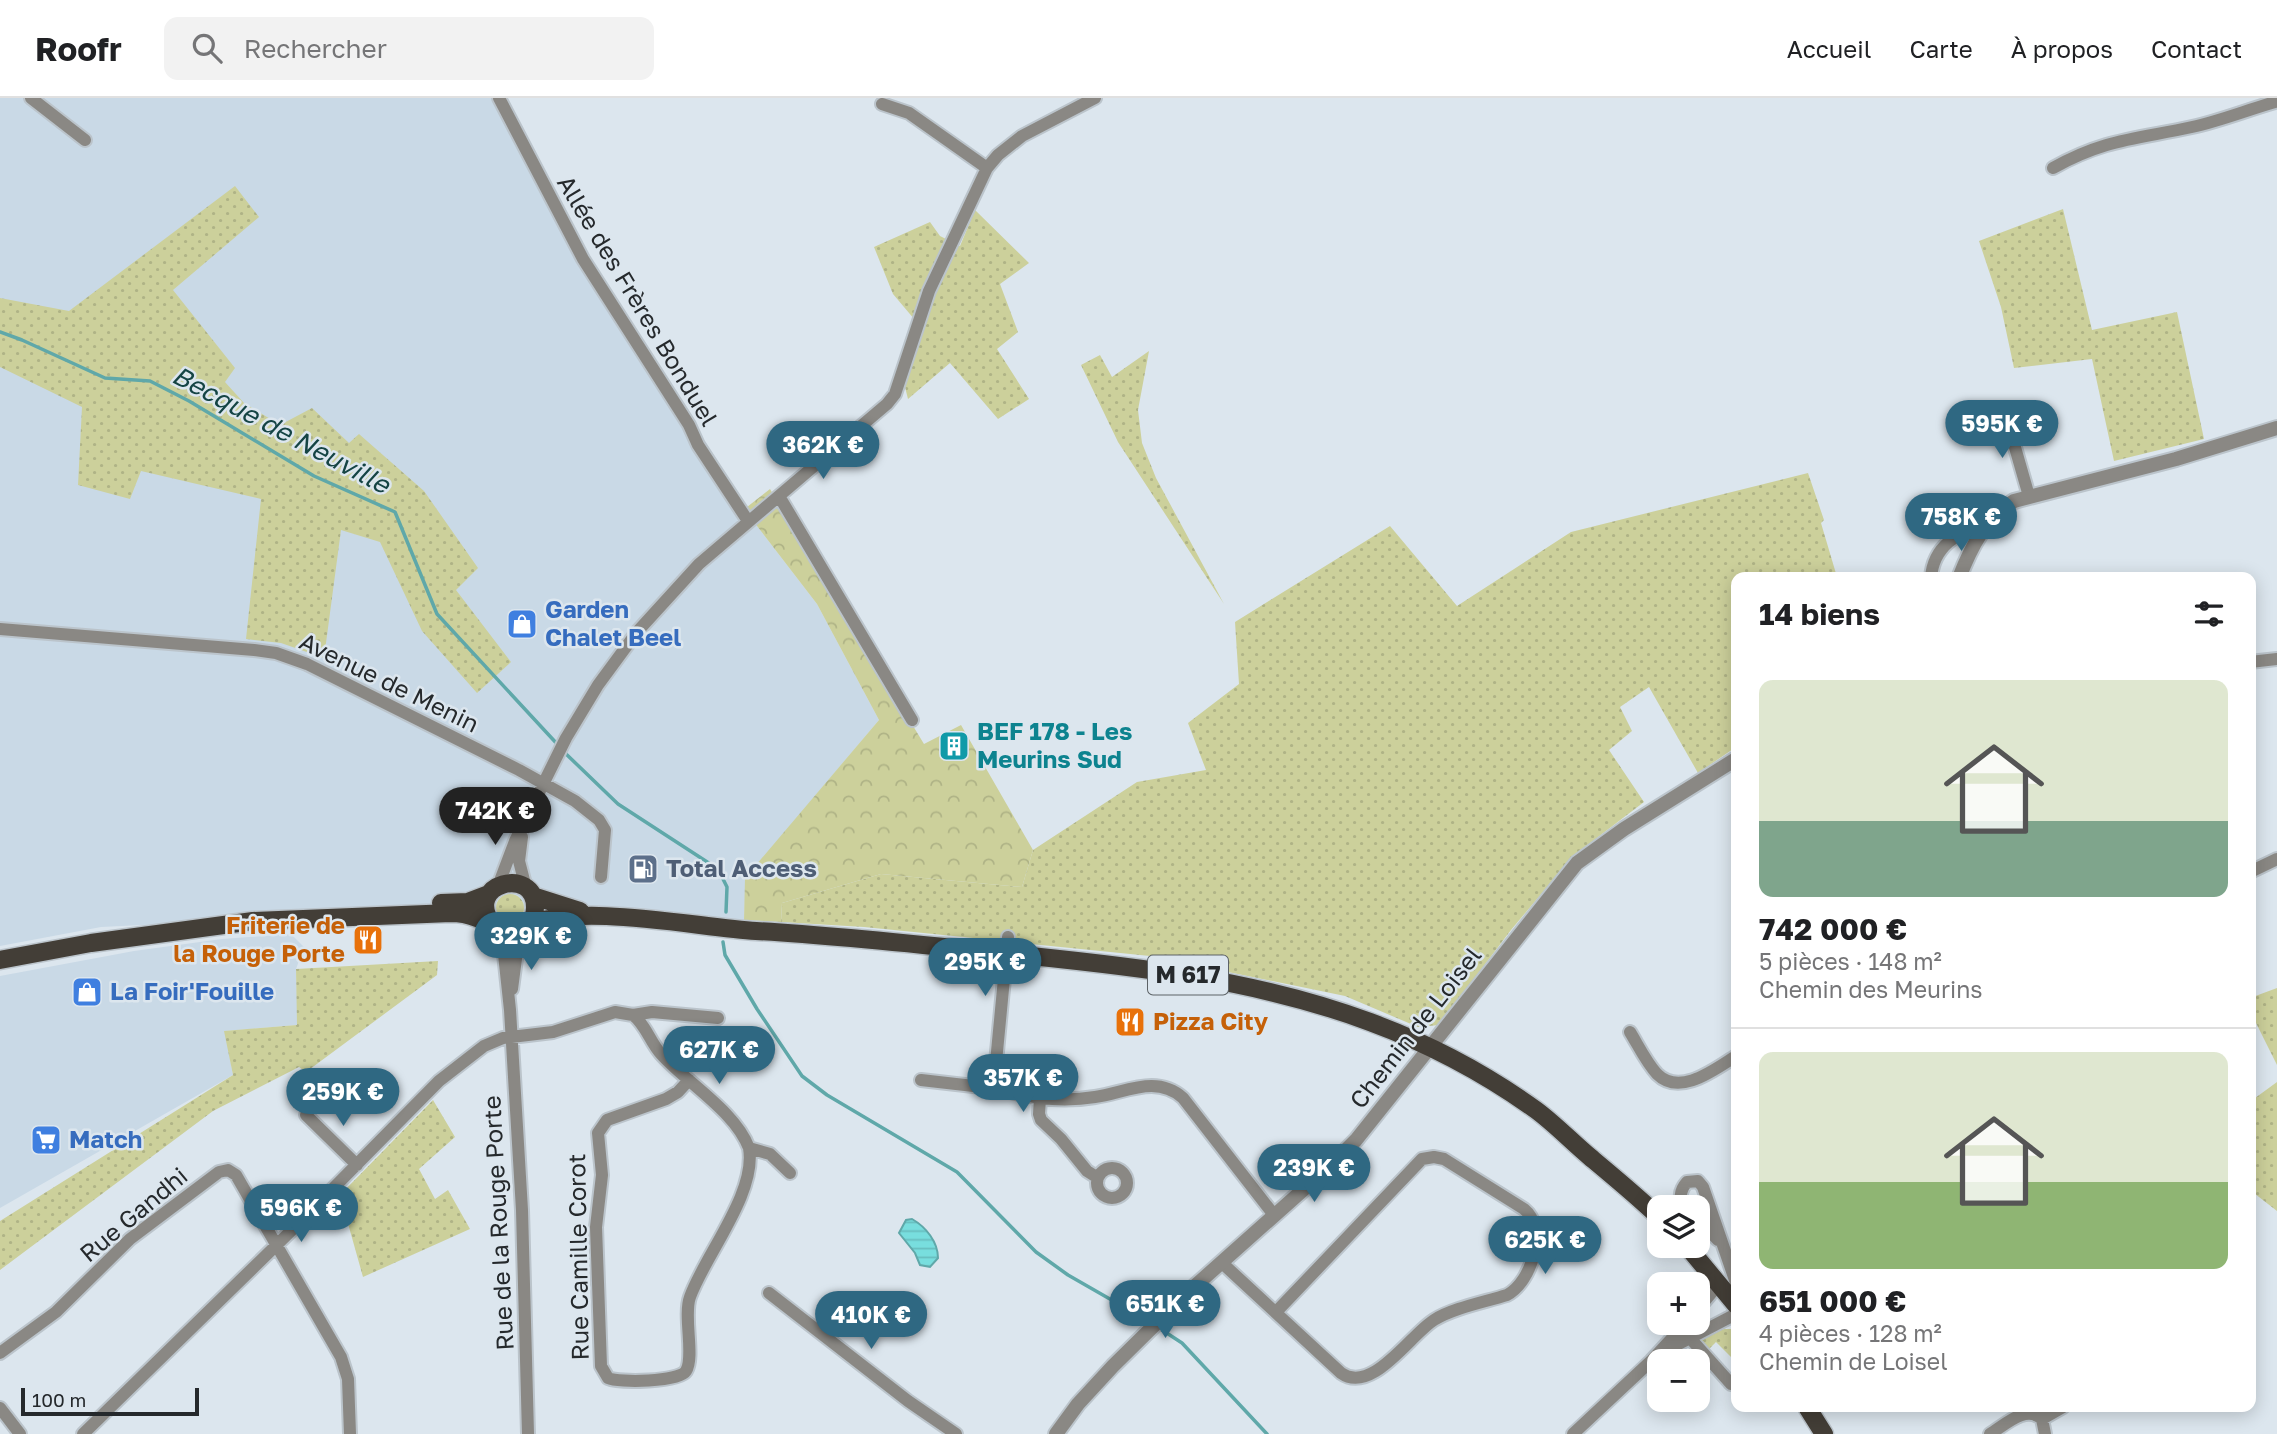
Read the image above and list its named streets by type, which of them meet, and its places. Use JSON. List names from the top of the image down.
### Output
{
  "streets": {
    "main road": ["M 617"],
    "street": [
      "Allée des Frères Bonduel",
      "Avenue de Menin",
      "Chemin de Loisel",
      "Rue Gandhi",
      "Rue de la Rouge Porte",
      "Rue Camille Corot"
    ]
  },
  "crossings": [
    ["M 617", "Chemin de Loisel"],
    ["M 617", "Rue de la Rouge Porte"]
  ],
  "water": ["Becque de Neuville"],
  "places": {
    "shop": ["Garden Chalet Beel", "La Foir'Fouille"],
    "building": ["BEF 178 - Les Meurins Sud"],
    "fuel station": ["Total Access"],
    "restaurant": ["Friterie de la Rouge Porte", "Pizza City"],
    "supermarket": ["Match"]
  },
  "scale_bar": "100 m",
  "page": {
    "header": "Roofr",
    "search": "Rechercher",
    "nav": [
      "Accueil",
      "Carte",
      "À propos",
      "Contact"
    ],
    "price": [
      "595K €",
      "362K €",
      "758K €",
      "742K €",
      "329K €",
      "295K €",
      "627K €",
      "357K €",
      "259K €",
      "239K €",
      "596K €",
      "625K €",
      "651K €",
      "410K €"
    ],
    "heading": "14 biens",
    "list": [
      {
        "name": "742 000 €",
        "note": "5 pièces · 148 m² · Chemin des Meurins"
      },
      {
        "name": "651 000 €",
        "note": "4 pièces · 128 m² · Chemin de Loisel"
      }
    ],
    "map_buttons": ["+", "−"],
    "scale": "100 m"
  }
}
